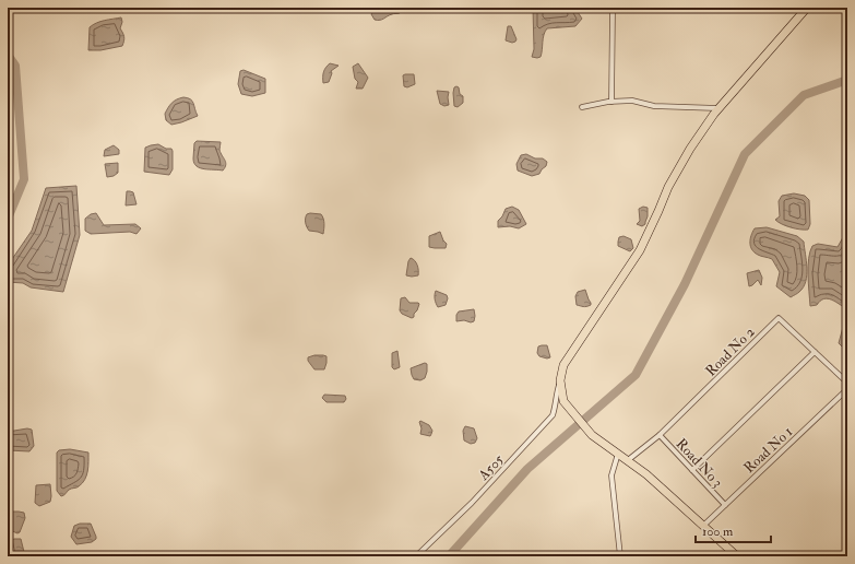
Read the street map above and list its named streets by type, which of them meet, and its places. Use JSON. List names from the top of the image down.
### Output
{
  "streets": {
    "street": [
      "Road No 2",
      "Road No 1",
      "Road No 3",
      "A505"
    ]
  },
  "crossings": [
    ["Road No 2", "Road No 3"],
    ["Road No 1", "Road No 3"]
  ],
  "scale_bar": "100 m"
}
